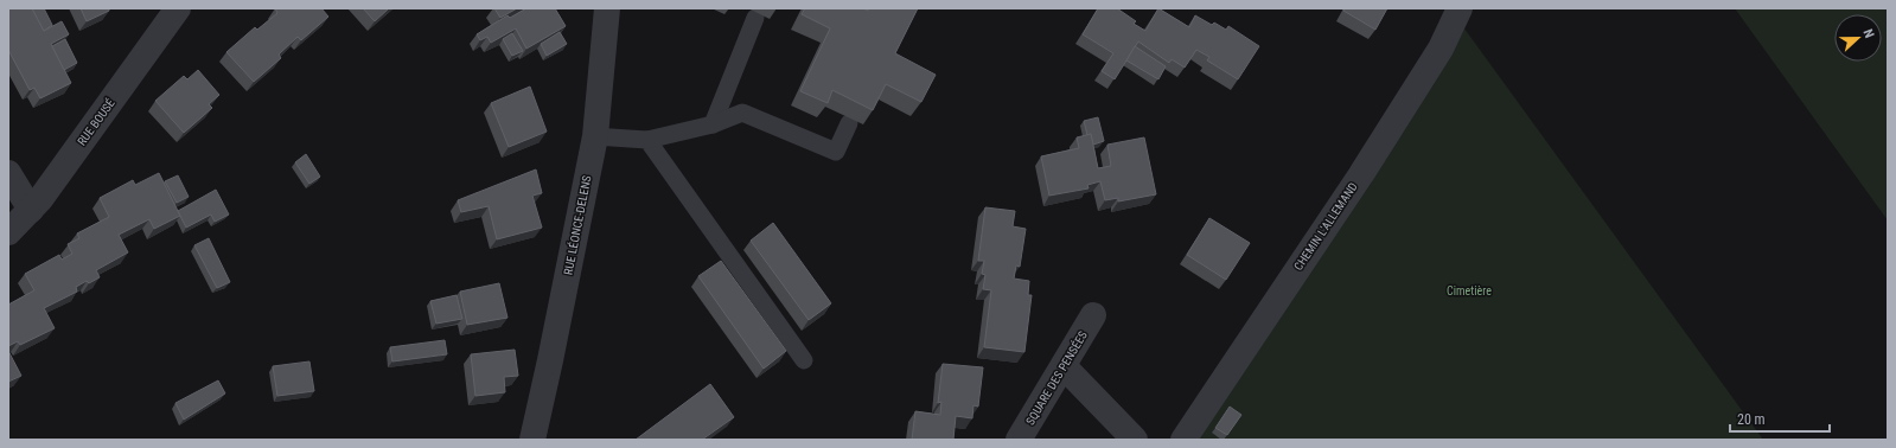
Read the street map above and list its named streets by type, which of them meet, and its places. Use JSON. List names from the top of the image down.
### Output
{
  "streets": {
    "street": [
      "RUE BOUSÉ",
      "RUE LÉONCE-DELENS",
      "CHEMIN L'ALLEMAND",
      "SQUARE DES PENSÉES"
    ]
  },
  "parks": ["Cimetière"],
  "scale_bar": "20 m",
  "north": "right"
}
